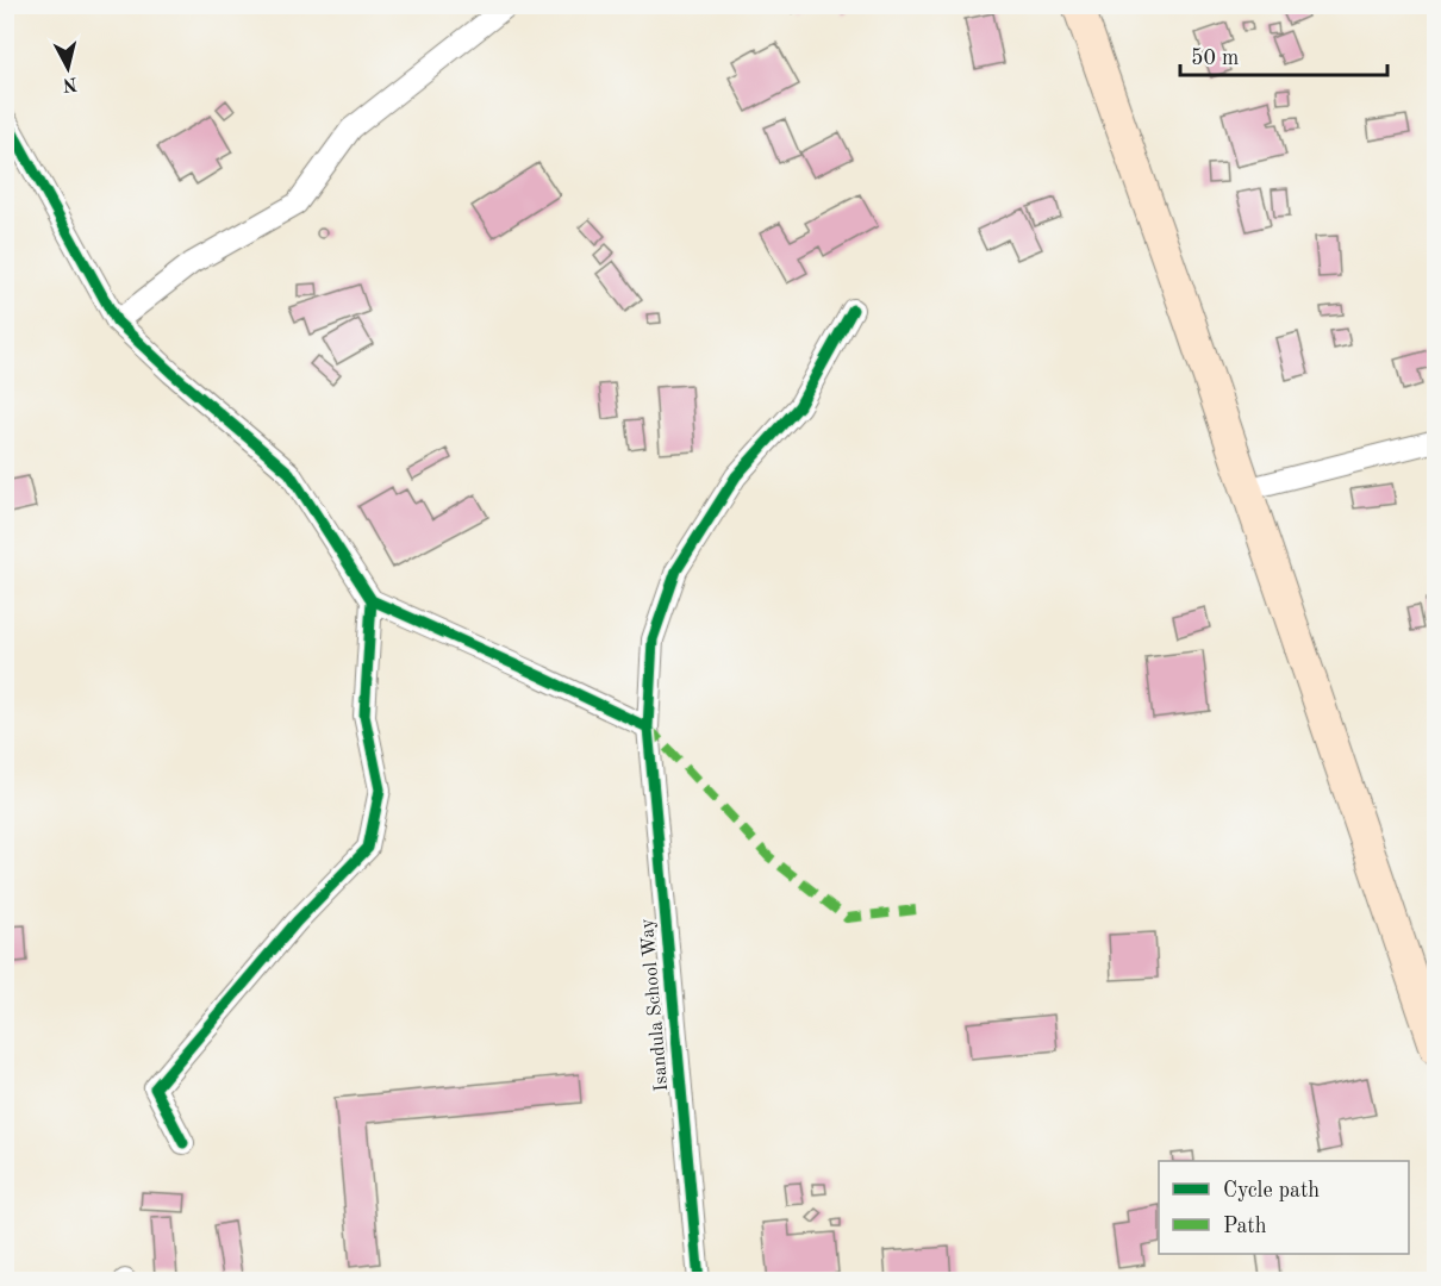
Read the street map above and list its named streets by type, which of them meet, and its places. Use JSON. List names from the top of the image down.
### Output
{
  "streets": {
    "street": ["Isandula School Way"]
  },
  "legend": ["Cycle path", "Path"],
  "scale_bar": "50 m",
  "north": "bottom"
}
